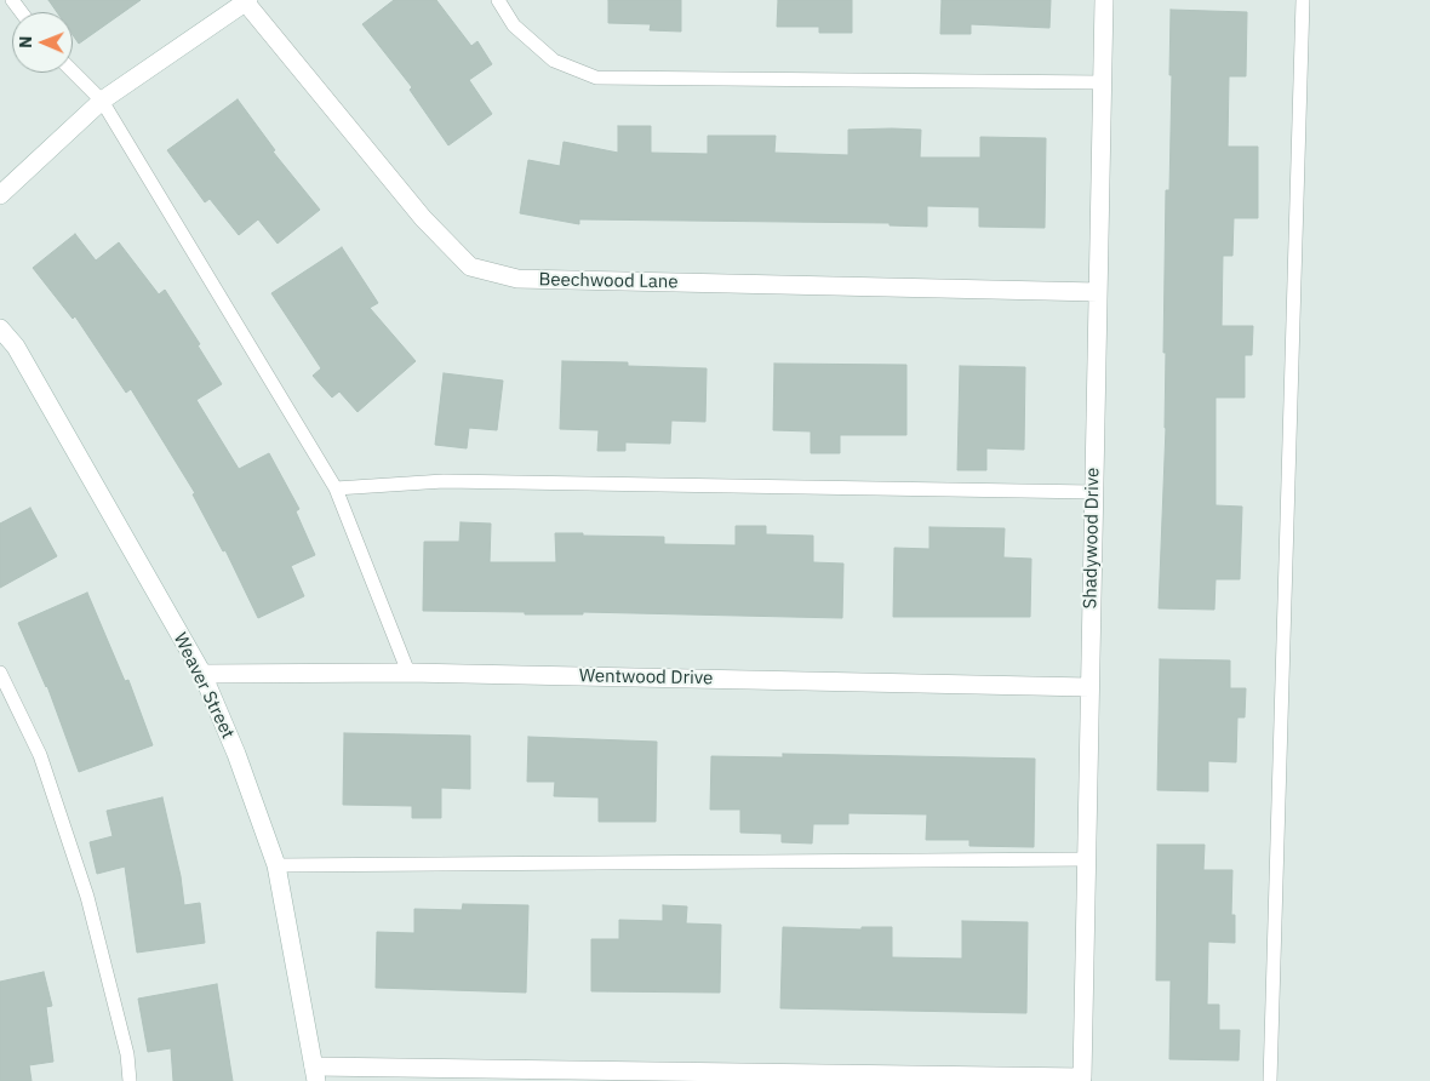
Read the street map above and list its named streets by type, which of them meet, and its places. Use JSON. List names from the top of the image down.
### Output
{
  "streets": {
    "street": [
      "Beechwood Lane",
      "Shadywood Drive",
      "Wentwood Drive",
      "Weaver Street"
    ]
  },
  "crossings": [
    ["Beechwood Lane", "Shadywood Drive"],
    ["Shadywood Drive", "Wentwood Drive"],
    ["Shadywood Drive", "Weaver Street"],
    ["Wentwood Drive", "Weaver Street"]
  ],
  "north": "left"
}
